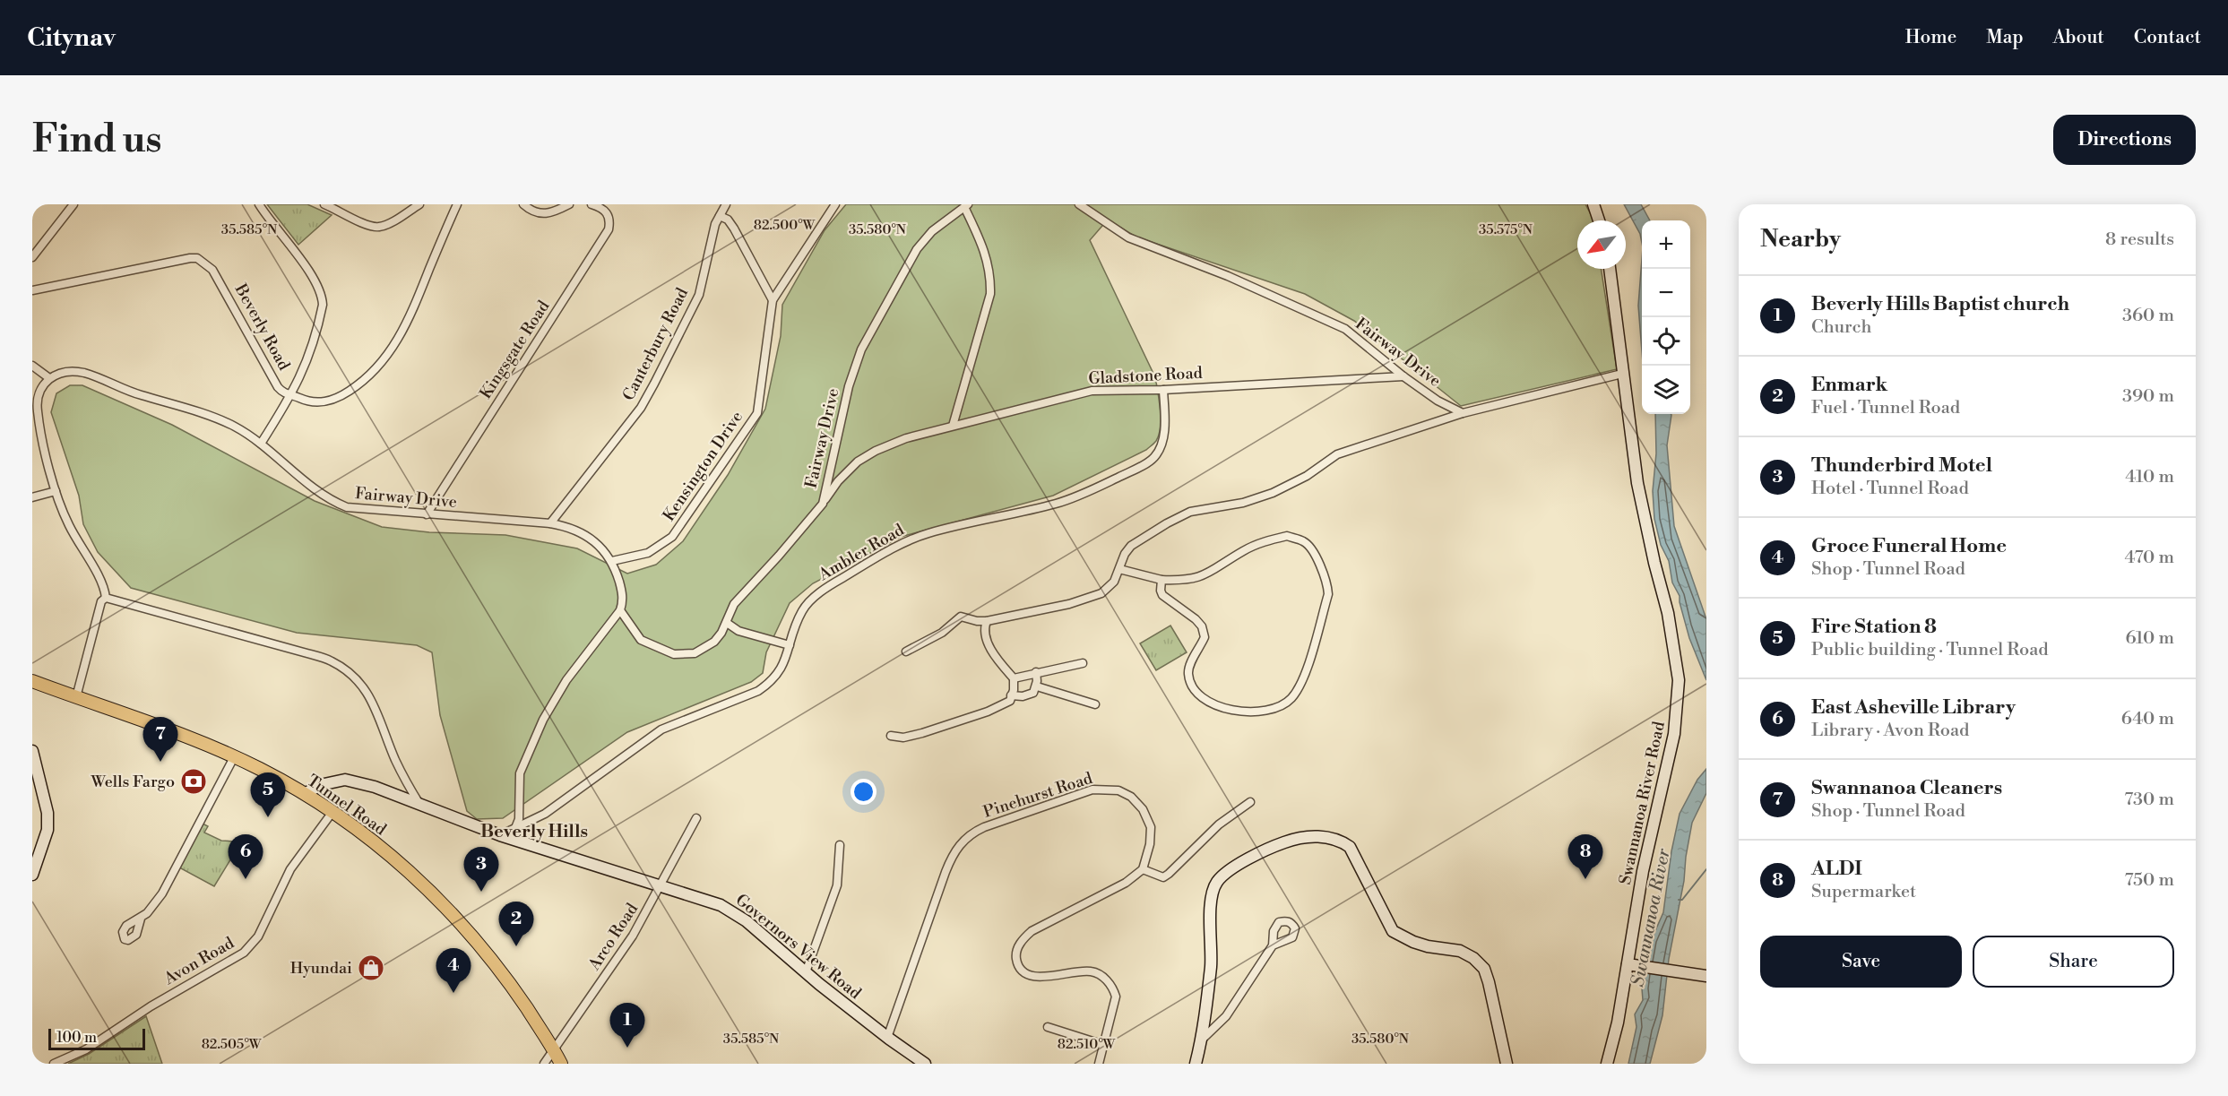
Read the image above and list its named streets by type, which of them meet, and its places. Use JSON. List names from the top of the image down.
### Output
{
  "streets": {
    "main road": ["Tunnel Road"],
    "street": [
      "Beverly Road",
      "Canterbury Road",
      "Kingsgate Road",
      "Fairway Drive",
      "Gladstone Road",
      "Kensington Drive",
      "Ambler Road",
      "Pinehurst Road",
      "Swannanoa River Road",
      "Arco Road",
      "Governors View Road",
      "Avon Road"
    ]
  },
  "crossings": [
    ["Canterbury Road", "Fairway Drive"],
    ["Kingsgate Road", "Fairway Drive"],
    ["Fairway Drive", "Gladstone Road"],
    ["Fairway Drive", "Kensington Drive"],
    ["Gladstone Road", "Ambler Road"],
    ["Ambler Road", "Governors View Road"],
    ["Pinehurst Road", "Governors View Road"],
    ["Tunnel Road", "Arco Road"],
    ["Tunnel Road", "Governors View Road"],
    ["Tunnel Road", "Avon Road"],
    ["Arco Road", "Governors View Road"]
  ],
  "districts": ["Beverly Hills"],
  "water": ["Swannanoa River"],
  "places": {
    "bank": ["Wells Fargo"],
    "shop": ["Hyundai"]
  },
  "scale_bar": "100 m",
  "north": "bottom left",
  "page": {
    "header": "Citynav",
    "nav": [
      "Home",
      "Map",
      "About",
      "Contact"
    ],
    "buttons": [
      "Directions",
      ["Save", "Share"]
    ],
    "title": "Find us",
    "heading": ["Nearby", "8 results"],
    "map_buttons": ["+", "−"],
    "list": [
      {
        "mark": "1",
        "name": "Beverly Hills Baptist church",
        "note": "Church",
        "value": "360 m"
      },
      {
        "mark": "2",
        "name": "Enmark",
        "note": "Fuel · Tunnel Road",
        "value": "390 m"
      },
      {
        "mark": "3",
        "name": "Thunderbird Motel",
        "note": "Hotel · Tunnel Road",
        "value": "410 m"
      },
      {
        "mark": "4",
        "name": "Groce Funeral Home",
        "note": "Shop · Tunnel Road",
        "value": "470 m"
      },
      {
        "mark": "5",
        "name": "Fire Station 8",
        "note": "Public building · Tunnel Road",
        "value": "610 m"
      },
      {
        "mark": "6",
        "name": "East Asheville Library",
        "note": "Library · Avon Road",
        "value": "640 m"
      },
      {
        "mark": "7",
        "name": "Swannanoa Cleaners",
        "note": "Shop · Tunnel Road",
        "value": "730 m"
      },
      {
        "mark": "8",
        "name": "ALDI",
        "note": "Supermarket",
        "value": "750 m"
      }
    ],
    "pins": [
      "7",
      "5",
      "6",
      "8",
      "3",
      "2",
      "4",
      "1"
    ],
    "scale": "100 m"
  },
  "coordinates": [
    "82.500°W",
    "35.585°N",
    "35.580°N",
    "35.575°N",
    "82.505°W",
    "82.510°W"
  ]
}
